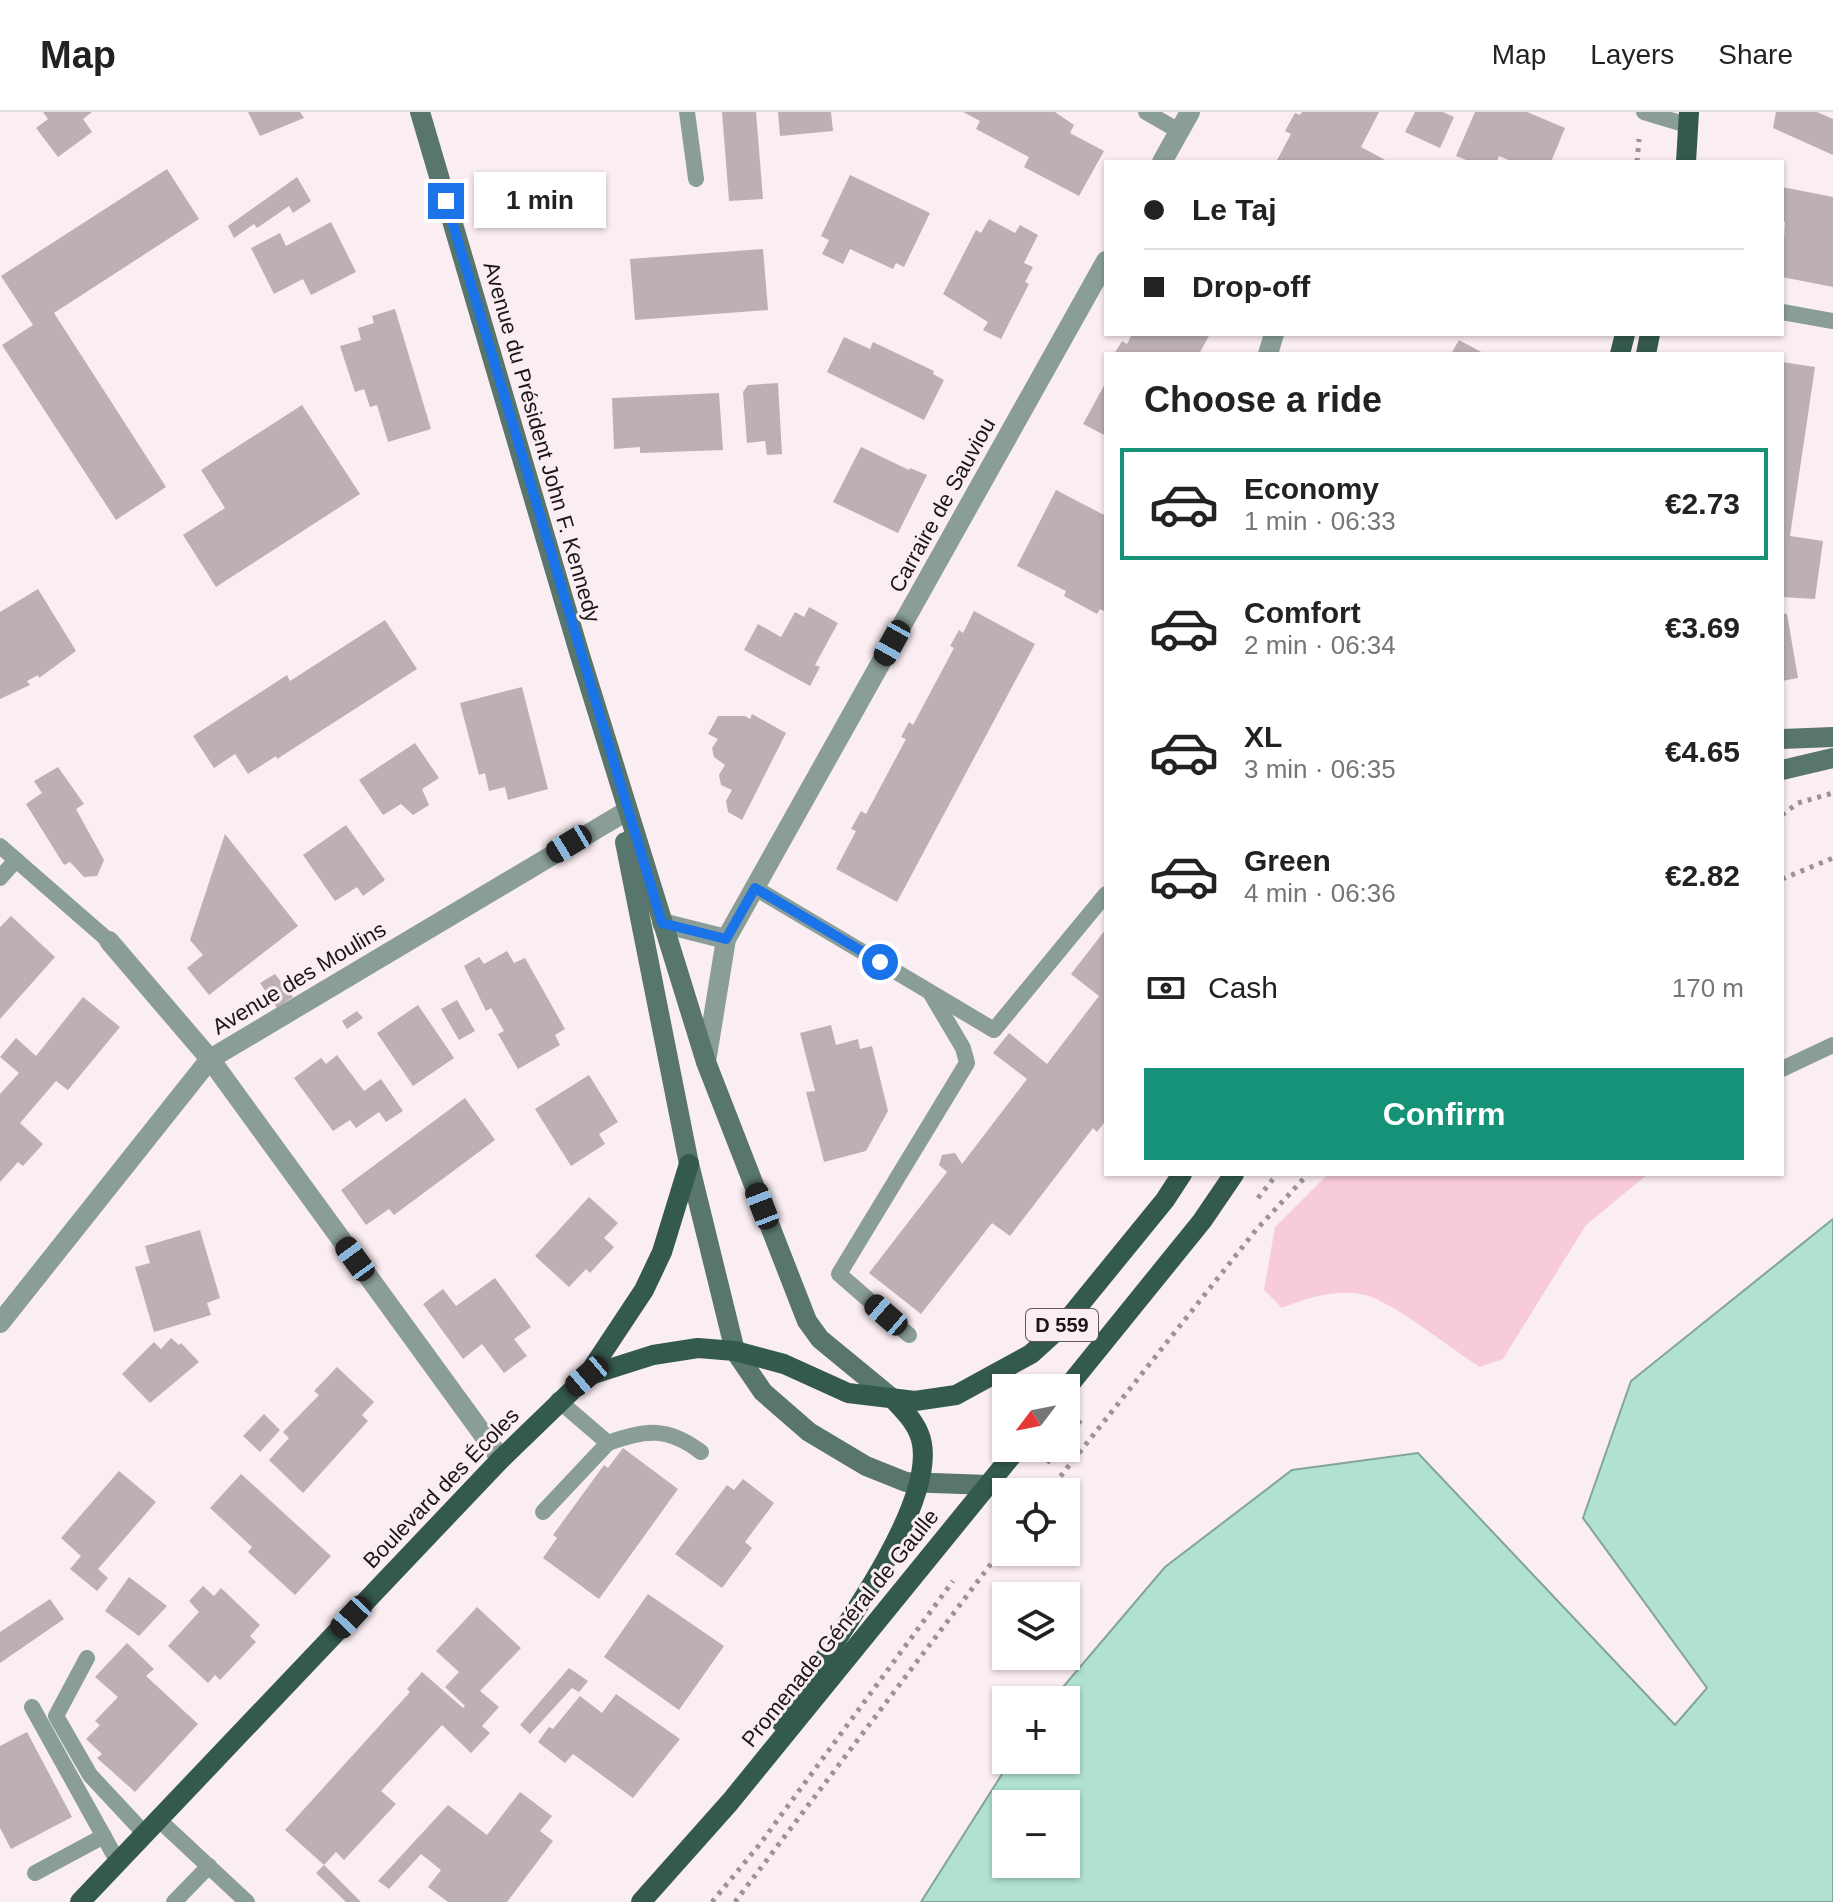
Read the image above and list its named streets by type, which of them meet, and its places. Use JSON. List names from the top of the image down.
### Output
{
  "streets": {
    "main road": [
      "Avenue du Président John F. Kennedy",
      "D 559",
      "Boulevard des Écoles",
      "Promenade Général de Gaulle"
    ],
    "street": ["Carraire de Sauviou", "Avenue des Moulins"]
  },
  "crossings": [
    ["Avenue du Président John F. Kennedy", "Carraire de Sauviou"],
    ["Avenue du Président John F. Kennedy", "Avenue des Moulins"],
    ["Avenue du Président John F. Kennedy", "D 559"],
    ["Avenue du Président John F. Kennedy", "Boulevard des Écoles"],
    ["Avenue du Président John F. Kennedy", "Promenade Général de Gaulle"],
    ["D 559", "Boulevard des Écoles"],
    ["D 559", "Promenade Général de Gaulle"],
    ["Boulevard des Écoles", "Promenade Général de Gaulle"]
  ],
  "north": "bottom left",
  "page": {
    "header": "Map",
    "nav": ["Map", "Layers", "Share"],
    "banner": ["Le Taj", "Drop-off"],
    "bubble": "1 min",
    "heading": "Choose a ride",
    "list": [
      {
        "name": "Economy",
        "note": "1 min · 06:33",
        "value": "€2.73"
      },
      {
        "name": "Comfort",
        "note": "2 min · 06:34",
        "value": "€3.69"
      },
      {
        "name": "XL",
        "note": "3 min · 06:35",
        "value": "€4.65"
      },
      {
        "name": "Green",
        "note": "4 min · 06:36",
        "value": "€2.82"
      }
    ],
    "pay": ["Cash", "170 m"],
    "buttons": "Confirm",
    "map_buttons": ["+", "−"]
  }
}
